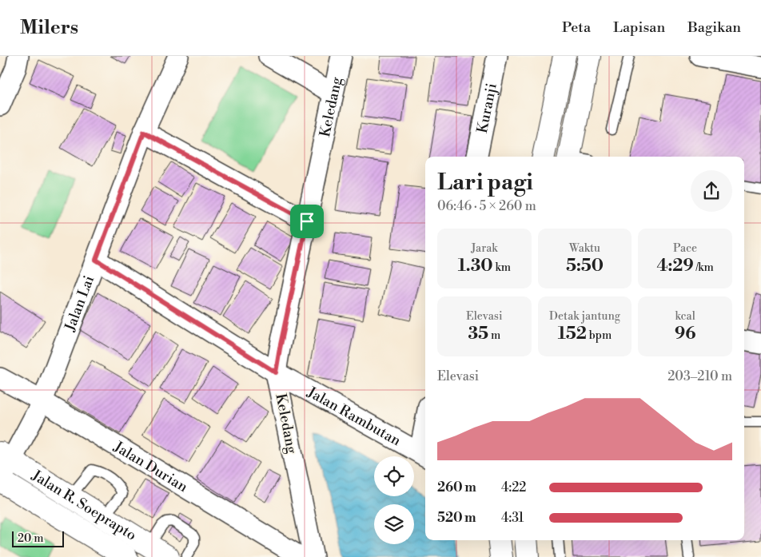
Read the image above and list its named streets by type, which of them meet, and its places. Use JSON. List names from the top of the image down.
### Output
{
  "streets": {
    "main road": ["Jalan R. Soeprapto"],
    "street": [
      "Keledang",
      "Kuranji",
      "Jalan Lai",
      "Jalan Rambutan",
      "Jalan Durian"
    ]
  },
  "crossings": [
    ["Keledang", "Jalan Rambutan"],
    ["Jalan Lai", "Jalan Rambutan"],
    ["Jalan Lai", "Jalan Durian"],
    ["Jalan Lai", "Jalan R. Soeprapto"]
  ],
  "scale_bar": "20 m",
  "page": {
    "header": "Milers",
    "nav": ["Peta", "Lapisan", "Bagikan"],
    "heading": ["Lari pagi", "06:46 · 5 × 260 m"],
    "stats": [
      ["Jarak", "1.30 km"],
      ["Waktu", "5:50"],
      ["Pace", "4:29 /km"],
      ["Elevasi", "35 m"],
      ["Detak jantung", "152 bpm"],
      ["kcal", "96"]
    ],
    "chart": ["Elevasi", "203–210 m"],
    "list": [
      {
        "name": "260 m",
        "note": "4:22"
      },
      {
        "name": "520 m",
        "note": "4:31"
      }
    ],
    "scale": "20 m"
  }
}
